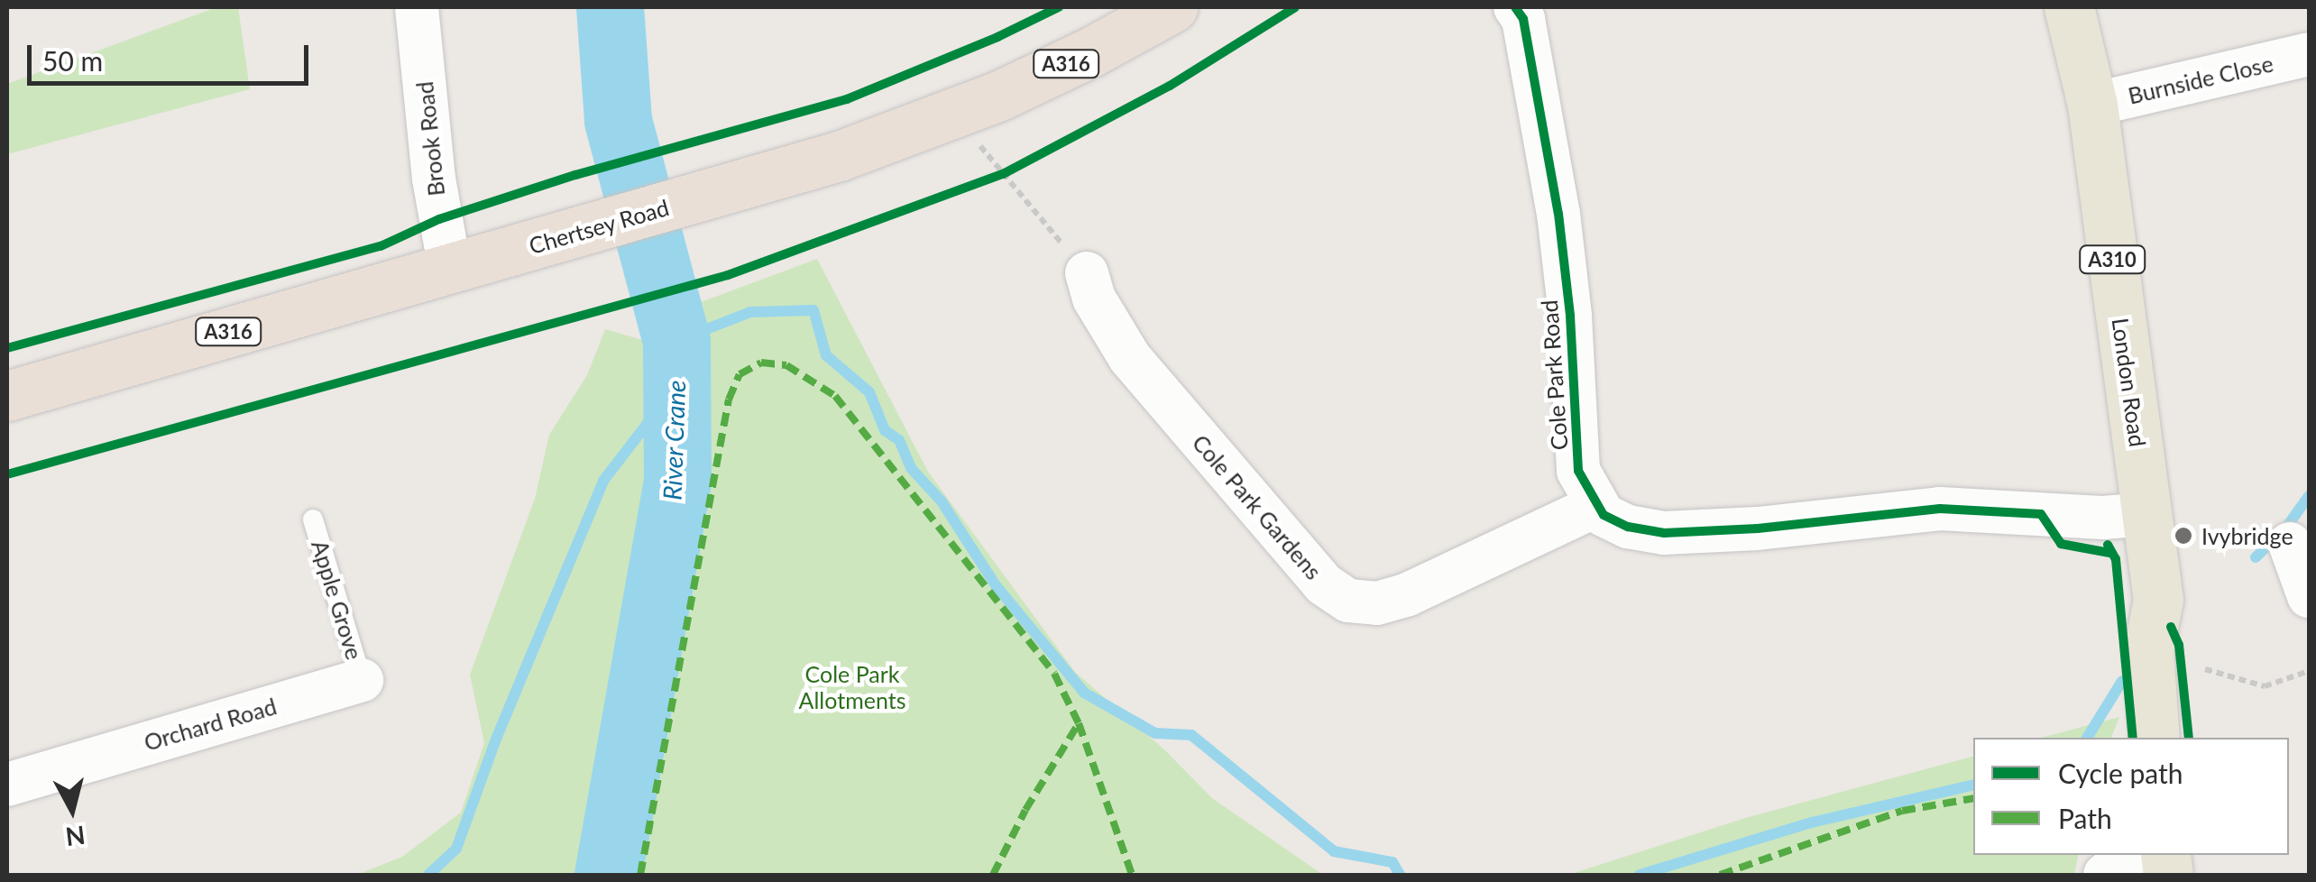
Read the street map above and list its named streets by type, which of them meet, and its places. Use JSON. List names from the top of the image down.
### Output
{
  "streets": {
    "highway": ["A316", "Chertsey Road"],
    "main road": ["A310", "London Road"],
    "street": [
      "Burnside Close",
      "Brook Road",
      "Cole Park Road",
      "Cole Park Gardens",
      "Orchard Road"
    ],
    "lane": ["Apple Grove"]
  },
  "crossings": [
    ["Burnside Close", "London Road"],
    ["Brook Road", "Chertsey Road"],
    ["A310", "London Road"],
    ["Cole Park Road", "Cole Park Gardens"],
    ["Apple Grove", "Orchard Road"]
  ],
  "water": ["River Crane"],
  "parks": ["Cole Park Allotments"],
  "places": ["Ivybridge"],
  "legend": ["Cycle path", "Path"],
  "scale_bar": "50 m",
  "north": "bottom"
}
